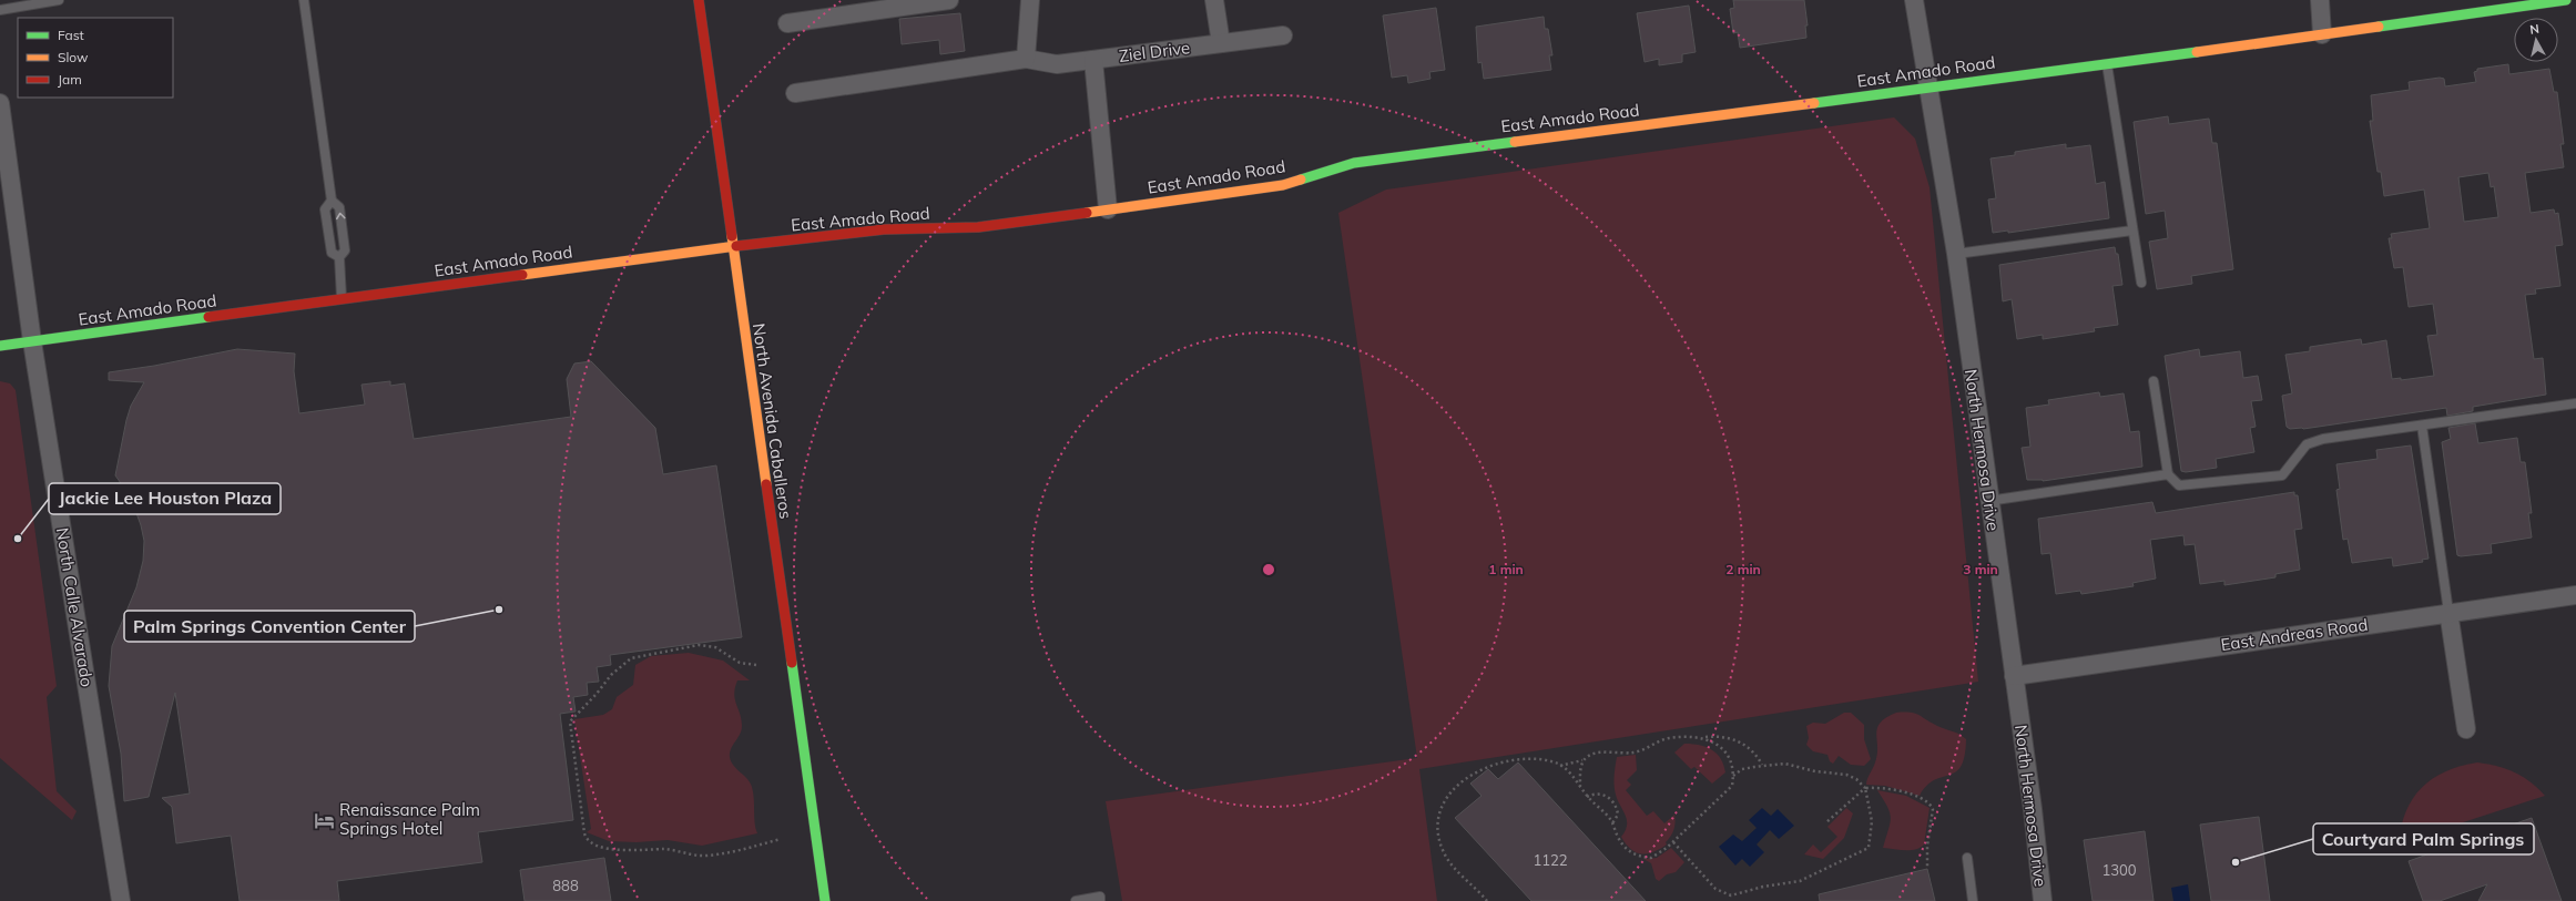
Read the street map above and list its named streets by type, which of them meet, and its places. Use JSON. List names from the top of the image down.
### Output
{
  "streets": {
    "street": [
      "Ziel Drive",
      "East Amado Road",
      "North Avenida Caballeros",
      "North Hermosa Drive",
      "North Calle Alvarado",
      "East Andreas Road"
    ]
  },
  "crossings": [
    ["East Amado Road", "North Avenida Caballeros"],
    ["East Amado Road", "North Hermosa Drive"],
    ["East Amado Road", "North Calle Alvarado"],
    ["North Hermosa Drive", "East Andreas Road"]
  ],
  "places": {
    "other": ["Jackie Lee Houston Plaza", "Palm Springs Convention Center", "Courtyard Palm Springs"],
    "hotel": ["Renaissance Palm Springs Hotel"]
  },
  "house_numbers": ["1122", "1300", "888"],
  "legend": ["Fast", "Slow", "Jam"],
  "north": "top",
  "rings": ["1 min", "2 min", "3 min"]
}
